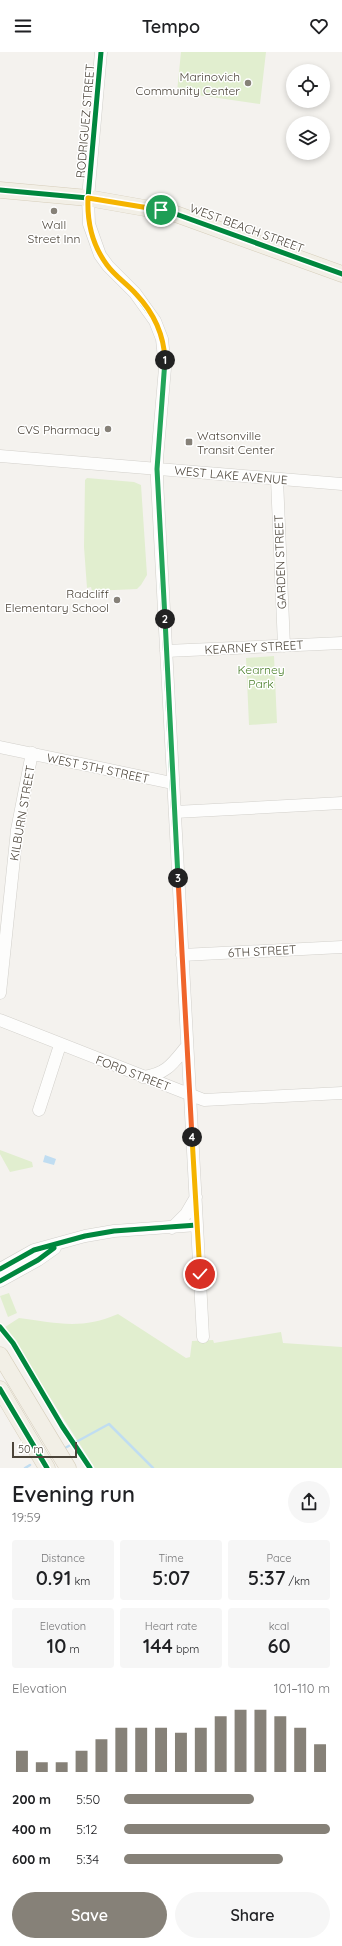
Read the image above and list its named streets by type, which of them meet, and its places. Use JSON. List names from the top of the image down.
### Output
{
  "streets": {
    "main road": ["WEST BEACH STREET"],
    "street": [
      "RODRIGUEZ STREET",
      "WEST LAKE AVENUE",
      "GARDEN STREET",
      "KEARNEY STREET",
      "WEST 5TH STREET",
      "KILBURN STREET",
      "6TH STREET",
      "FORD STREET"
    ]
  },
  "crossings": [
    ["RODRIGUEZ STREET", "WEST BEACH STREET"],
    ["RODRIGUEZ STREET", "WEST LAKE AVENUE"],
    ["RODRIGUEZ STREET", "KEARNEY STREET"],
    ["RODRIGUEZ STREET", "WEST 5TH STREET"],
    ["RODRIGUEZ STREET", "6TH STREET"],
    ["RODRIGUEZ STREET", "FORD STREET"],
    ["WEST LAKE AVENUE", "GARDEN STREET"],
    ["GARDEN STREET", "KEARNEY STREET"],
    ["WEST 5TH STREET", "KILBURN STREET"]
  ],
  "parks": ["Kearney Park"],
  "places": {
    "other": [
      "Marinovich Community Center",
      "Wall Street Inn",
      "CVS Pharmacy",
      "Radcliff Elementary School"
    ],
    "transit": ["Watsonville Transit Center"]
  },
  "scale_bar": "50 m",
  "page": {
    "header": "Tempo",
    "pins": [
      "1",
      "2",
      "3",
      "4"
    ],
    "scale": "50 m",
    "heading": ["Evening run", "19:59"],
    "stats": [
      ["Distance", "0.91 km"],
      ["Time", "5:07"],
      ["Pace", "5:37 /km"],
      ["Elevation", "10 m"],
      ["Heart rate", "144 bpm"],
      ["kcal", "60"]
    ],
    "chart": ["Elevation", "101–110 m"],
    "list": [
      {
        "name": "200 m",
        "note": "5:50"
      },
      {
        "name": "400 m",
        "note": "5:12"
      },
      {
        "name": "600 m",
        "note": "5:34"
      }
    ],
    "buttons": ["Save", "Share"]
  }
}
